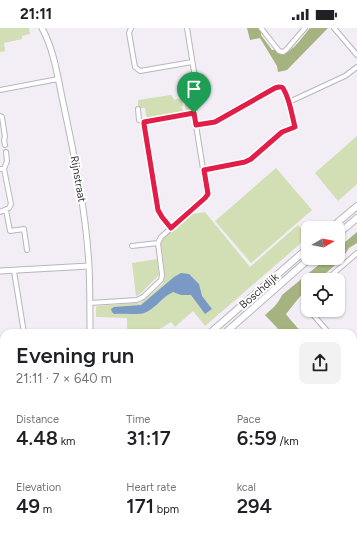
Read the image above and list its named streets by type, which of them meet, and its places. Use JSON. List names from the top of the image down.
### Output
{
  "streets": {
    "main road": ["Boschdijk"],
    "street": ["Rijnstraat"]
  },
  "north": "right",
  "page": {
    "status": "21:11",
    "heading": ["Evening run", "21:11 · 7 × 640 m"],
    "stats": [
      ["Distance", "4.48 km"],
      ["Time", "31:17"],
      ["Pace", "6:59 /km"],
      ["Elevation", "49 m"],
      ["Heart rate", "171 bpm"],
      ["kcal", "294"]
    ]
  }
}
